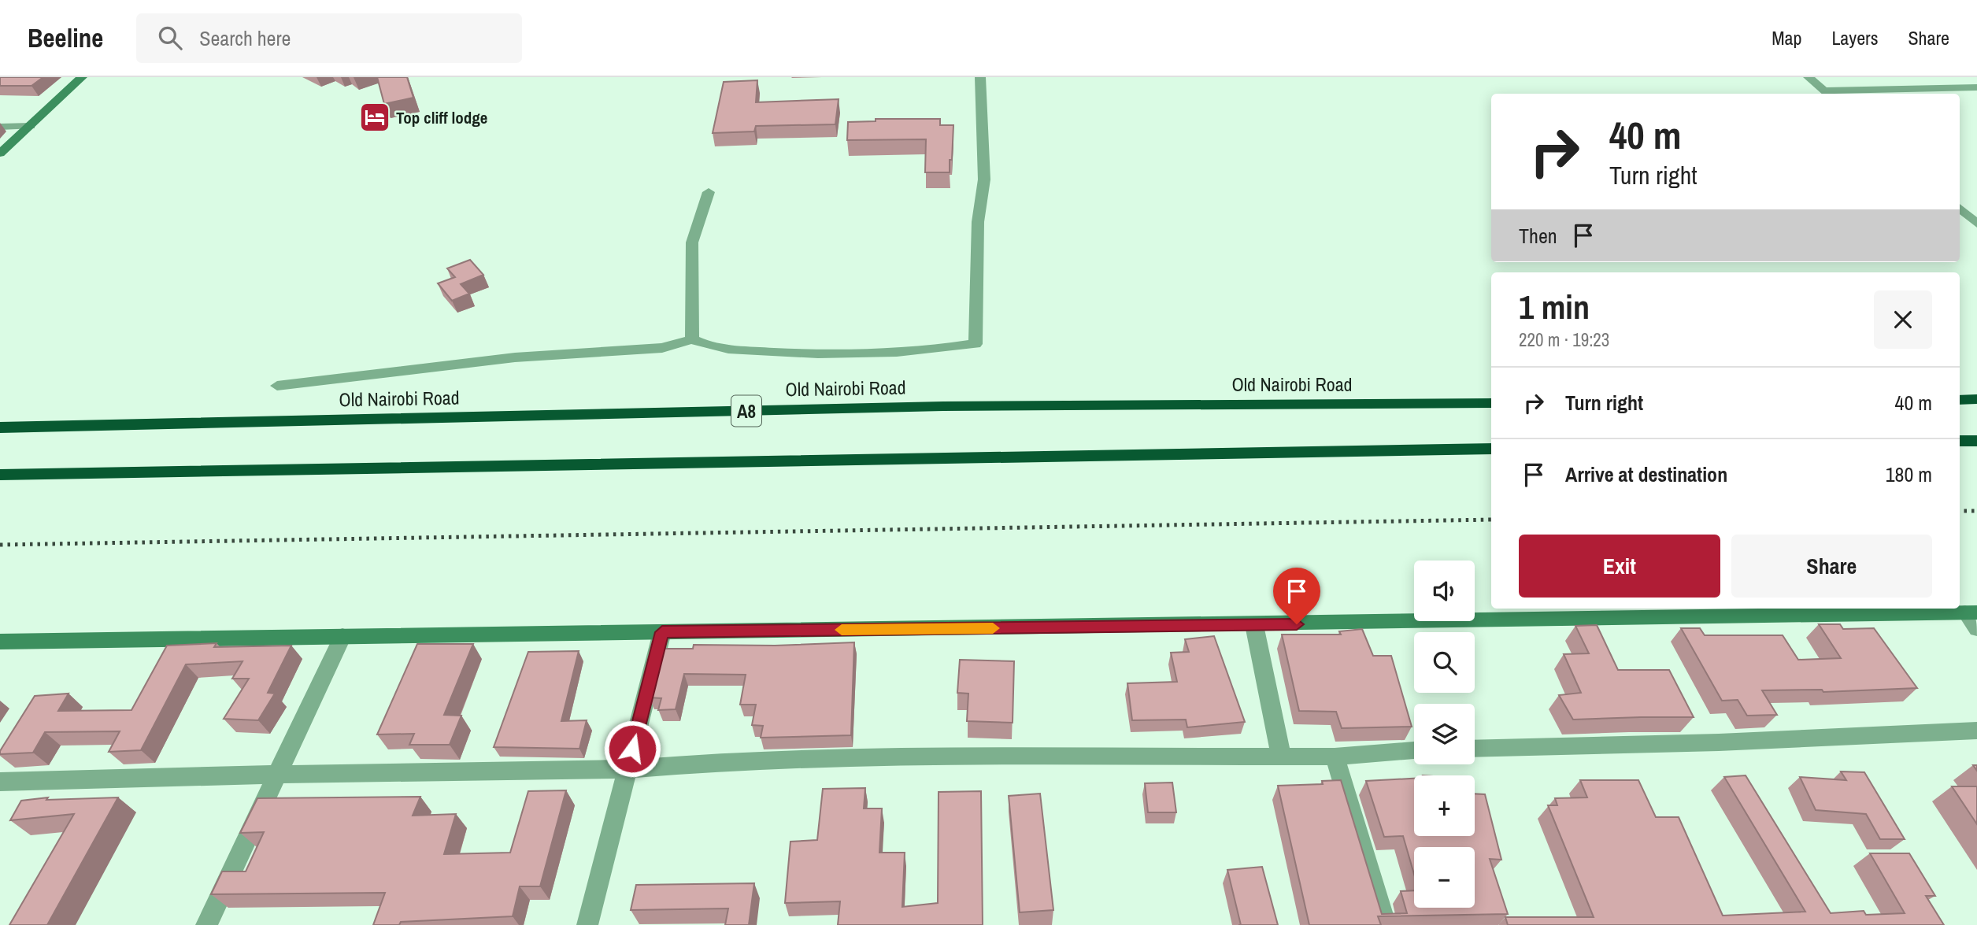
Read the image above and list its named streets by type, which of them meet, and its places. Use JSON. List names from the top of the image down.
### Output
{
  "streets": {
    "highway": ["Old Nairobi Road", "A8"]
  },
  "places": {
    "hotel": ["Top cliff lodge"]
  },
  "page": {
    "header": "Beeline",
    "search": "Search here",
    "nav": ["Map", "Layers", "Share"],
    "turn": ["40 m", "Turn right"],
    "then": "Then",
    "heading": ["1 min", "220 m · 19:23"],
    "list": [
      {
        "name": "Turn right",
        "value": "40 m"
      },
      {
        "name": "Arrive at destination",
        "value": "180 m"
      }
    ],
    "buttons": ["Exit", "Share"],
    "map_buttons": ["+", "−"]
  }
}
